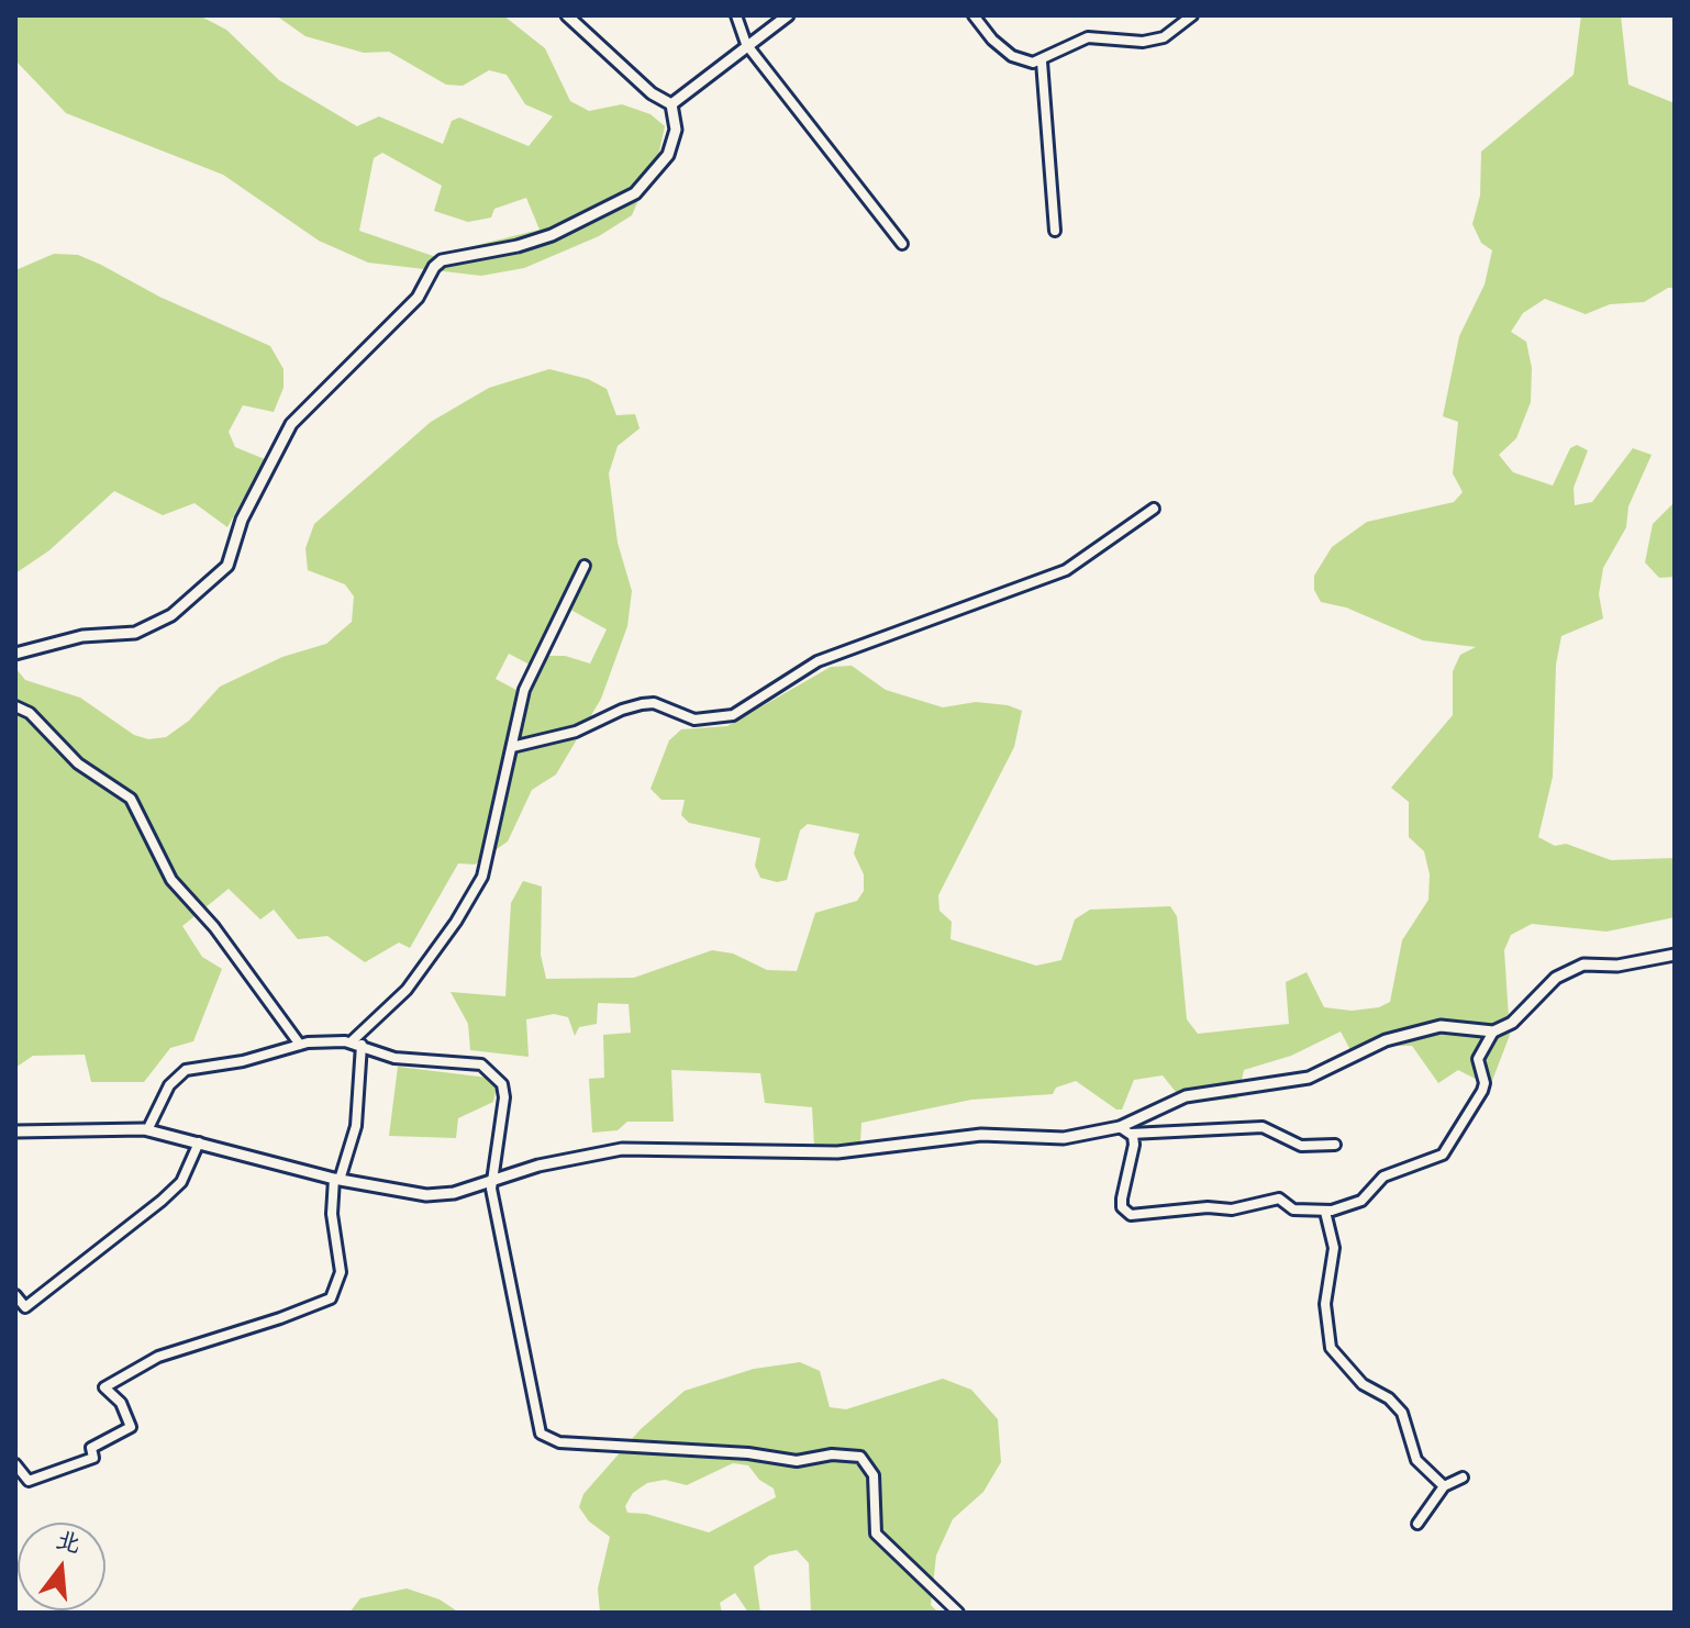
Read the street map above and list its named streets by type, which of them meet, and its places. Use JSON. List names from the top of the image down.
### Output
{
  "north": "top"
}
